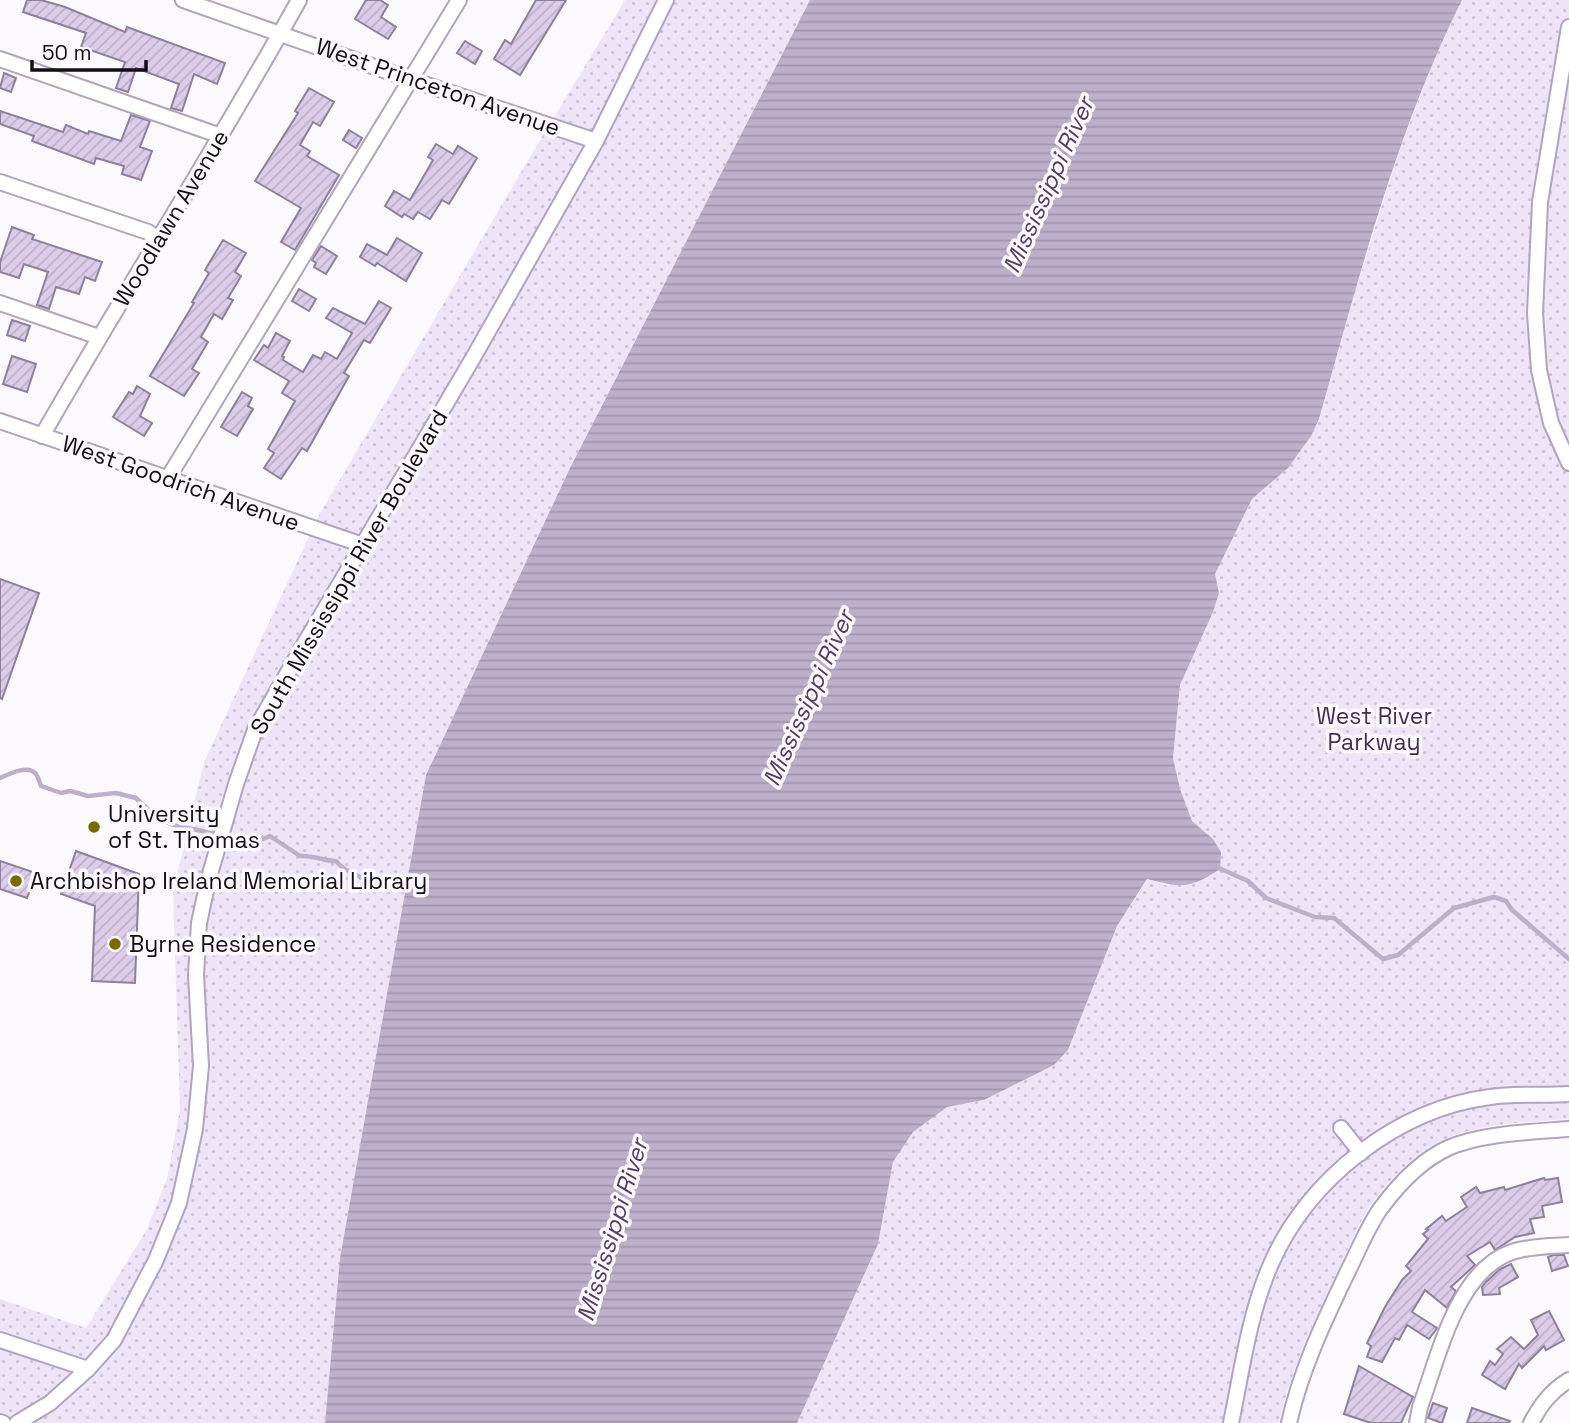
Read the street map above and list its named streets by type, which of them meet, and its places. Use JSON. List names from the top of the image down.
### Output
{
  "streets": {
    "street": [
      "West Princeton Avenue",
      "Woodlawn Avenue",
      "West Goodrich Avenue",
      "South Mississippi River Boulevard"
    ]
  },
  "crossings": [
    ["West Princeton Avenue", "Woodlawn Avenue"],
    ["West Princeton Avenue", "South Mississippi River Boulevard"],
    ["Woodlawn Avenue", "West Goodrich Avenue"],
    ["West Goodrich Avenue", "South Mississippi River Boulevard"]
  ],
  "water": ["Mississippi River"],
  "parks": ["West River Parkway"],
  "places": ["University of St. Thomas", "Archbishop Ireland Memorial Library", "Byrne Residence"],
  "scale_bar": "50 m"
}
